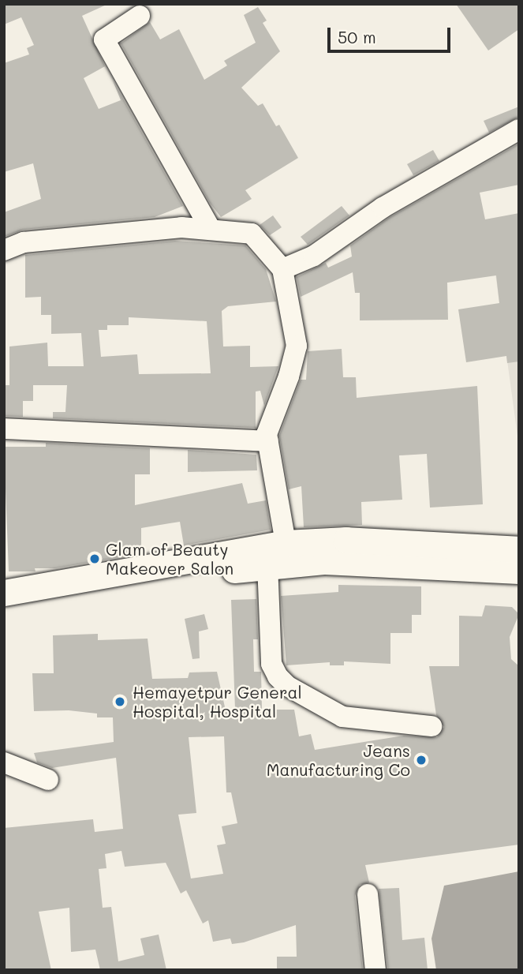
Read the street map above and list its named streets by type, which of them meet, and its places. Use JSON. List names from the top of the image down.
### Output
{
  "places": ["Glam of Beauty Makeover Salon", "Hemayetpur General Hospital, Hospital", "Jeans Manufacturing Co"],
  "scale_bar": "50 m"
}
